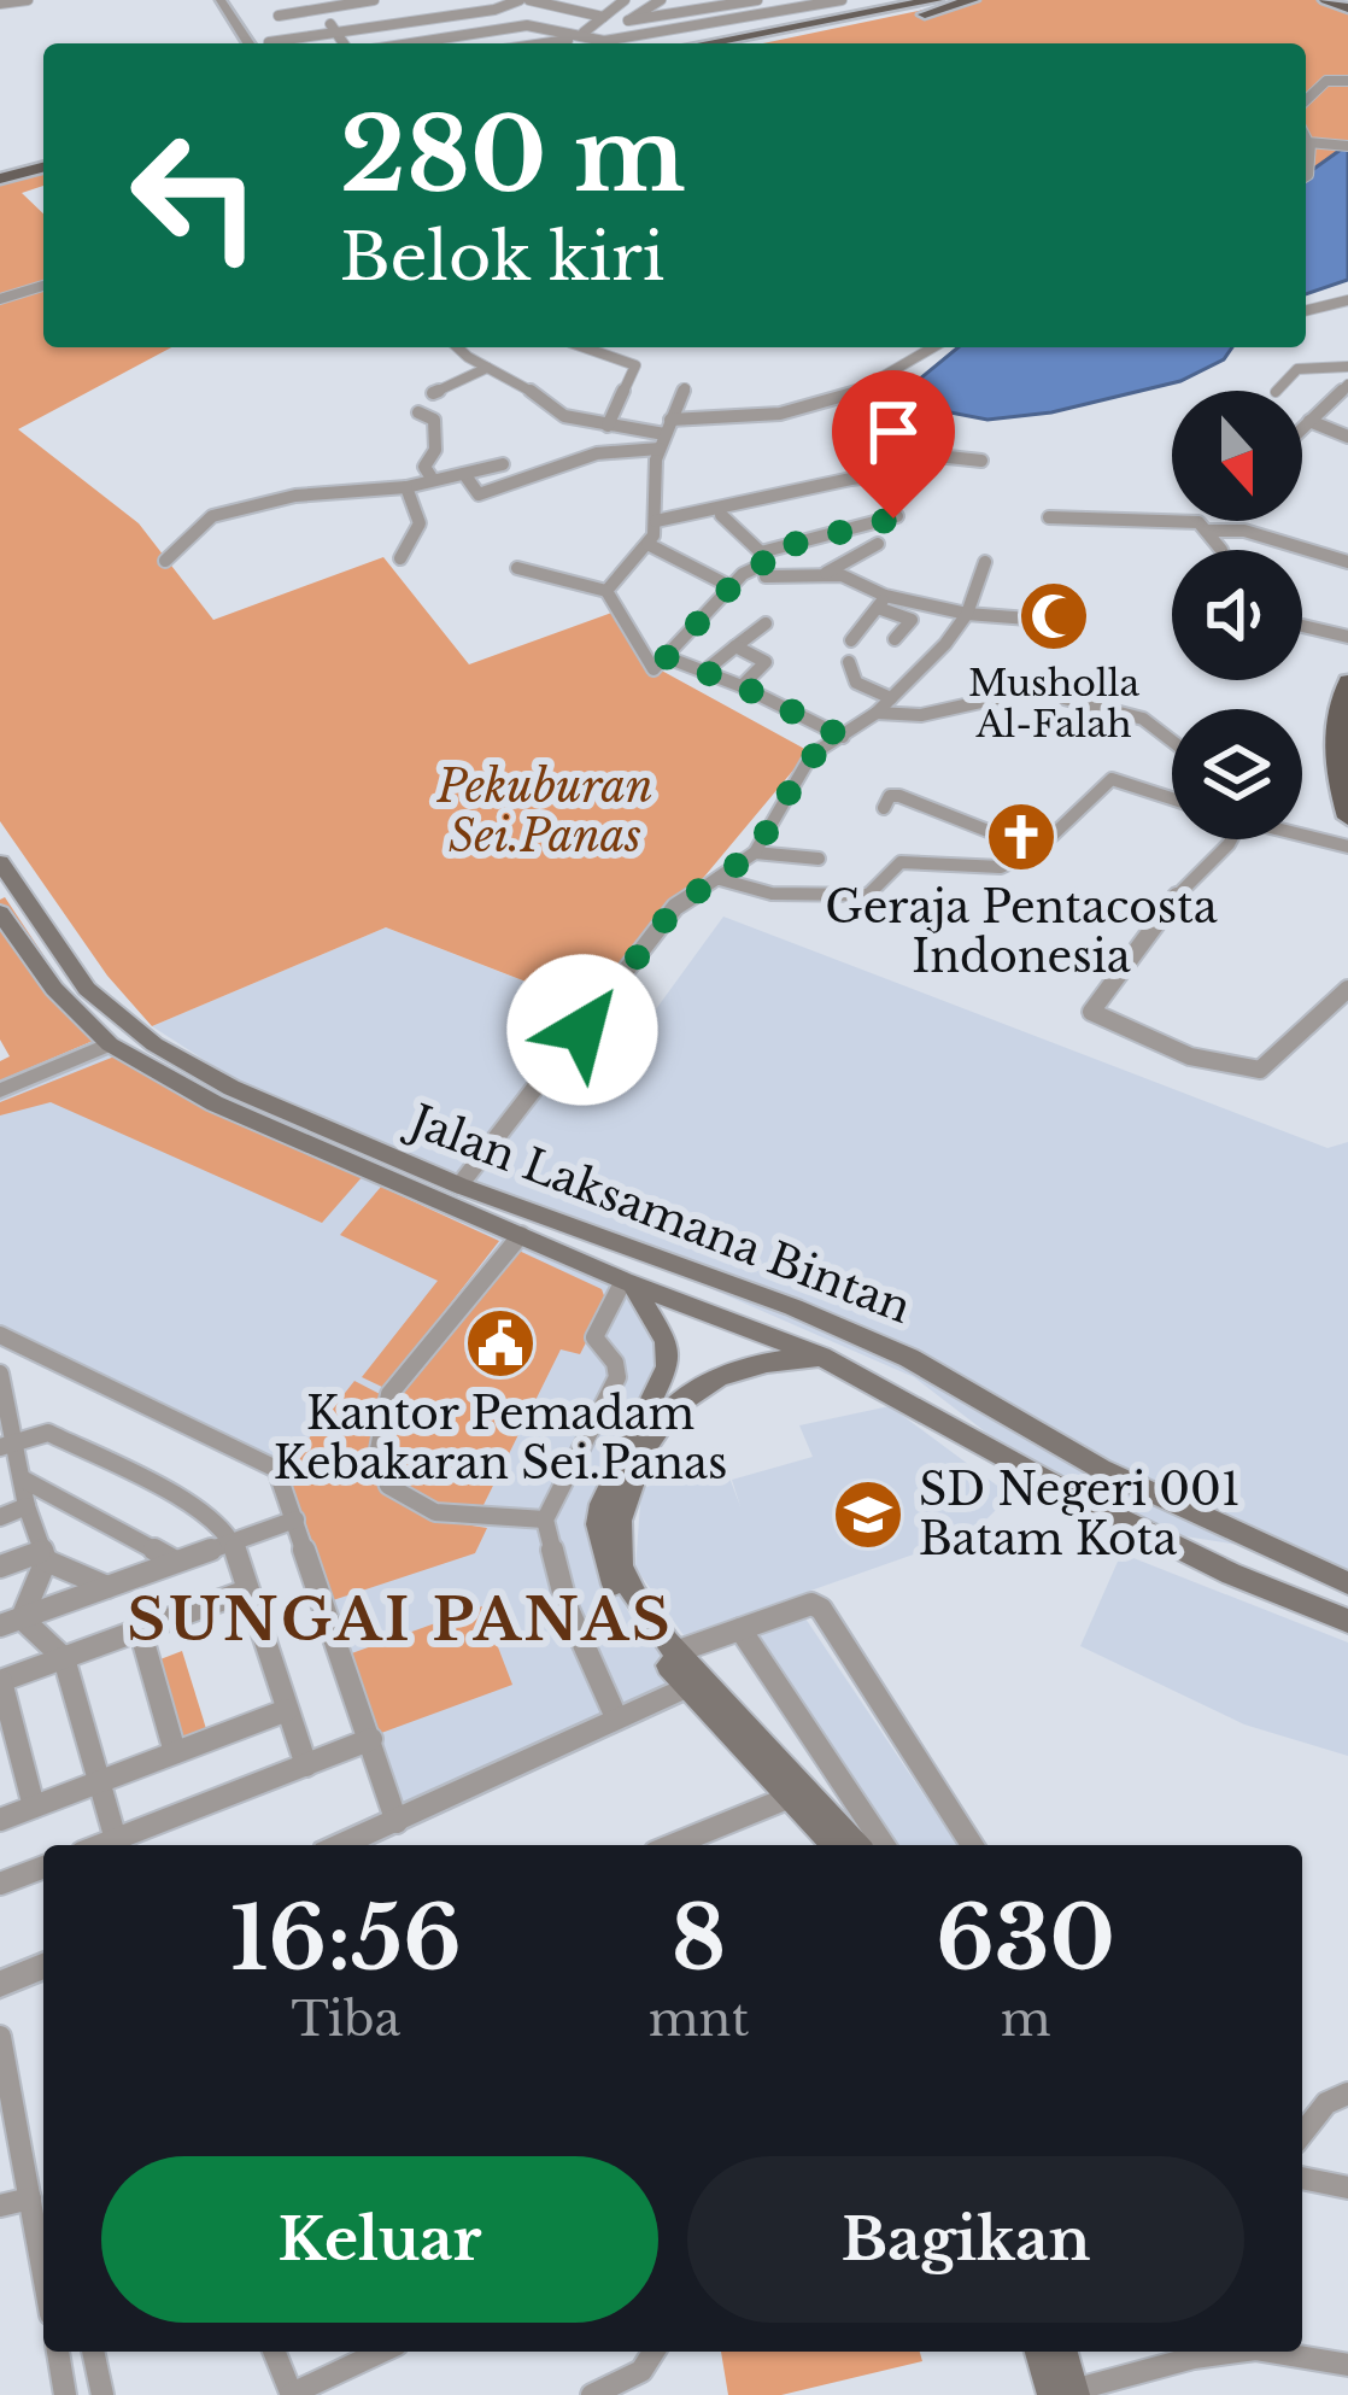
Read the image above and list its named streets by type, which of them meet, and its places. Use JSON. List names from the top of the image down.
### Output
{
  "streets": {
    "main road": ["Jalan Laksamana Bintan"]
  },
  "districts": ["SUNGAI PANAS"],
  "parks": ["Pekuburan Sei.Panas"],
  "places": {
    "mosque": ["Musholla Al-Falah"],
    "church": ["Geraja Pentacosta Indonesia"],
    "public building": ["Kantor Pemadam Kebakaran Sei.Panas"],
    "school or university": ["SD Negeri 001 Batam Kota"]
  },
  "north": "bottom",
  "page": {
    "turn": ["280 m", "Belok kiri"],
    "eta": [
      "16:56",
      "Tiba",
      "8",
      "mnt",
      "630",
      "m"
    ],
    "buttons": ["Keluar", "Bagikan"]
  }
}
